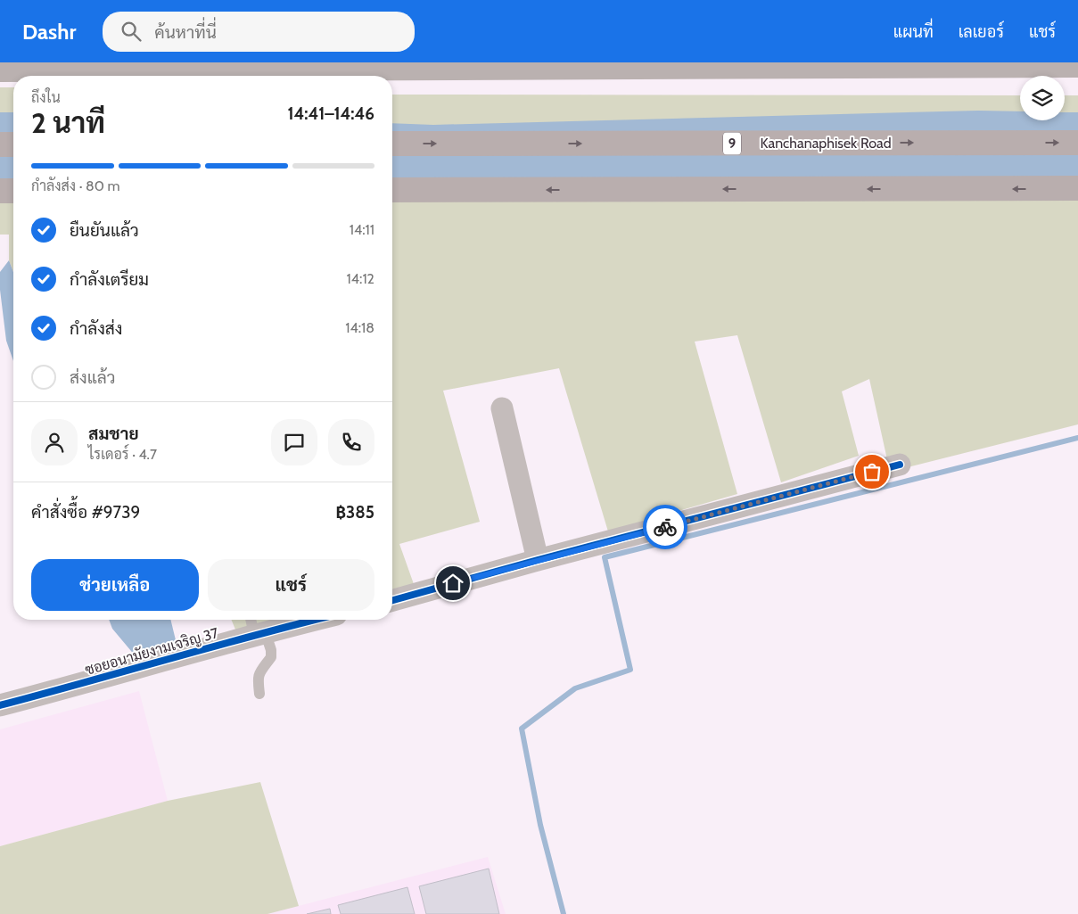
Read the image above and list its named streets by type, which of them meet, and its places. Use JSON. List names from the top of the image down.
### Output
{
  "streets": {
    "highway": ["Kanchanaphisek Road", "9"],
    "street": ["ซอยอนามัยงามเจริญ 37"]
  },
  "page": {
    "header": "Dashr",
    "search": "ค้นหาที่นี่",
    "nav": ["แผนที่", "เลเยอร์", "แชร์"],
    "heading": ["2 นาที", "ถึงใน", "14:41–14:46"],
    "panel": [
      "สมชาย",
      "ไรเดอร์ · 4.7",
      "คำสั่งซื้อ #9739",
      "฿385"
    ],
    "bar": "กำลังส่ง · 80 m",
    "list": [
      ["ยืนยันแล้ว", "14:11"],
      ["กำลังเตรียม", "14:12"],
      ["กำลังส่ง", "14:18"],
      "ส่งแล้ว"
    ],
    "buttons": ["ช่วยเหลือ", "แชร์"]
  }
}
